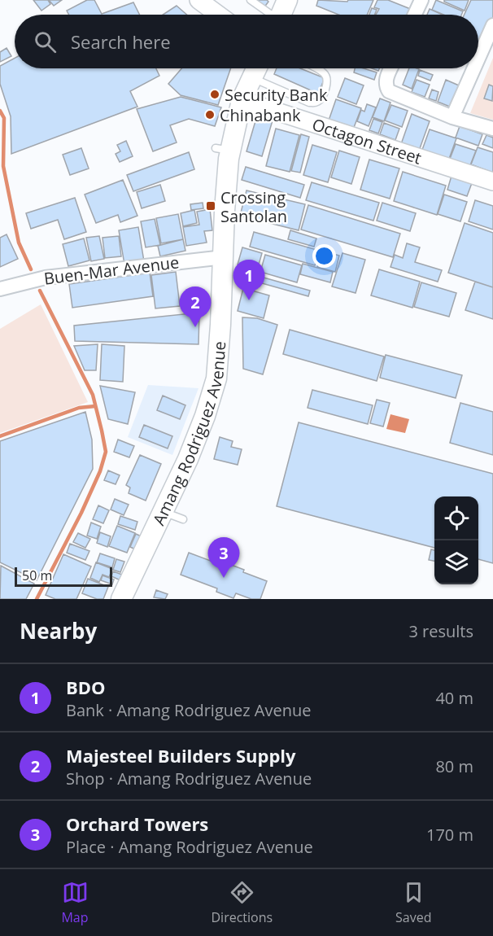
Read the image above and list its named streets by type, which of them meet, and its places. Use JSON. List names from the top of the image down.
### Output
{
  "streets": {
    "main road": ["Amang Rodriguez Avenue"],
    "street": ["Octagon Street", "Buen-Mar Avenue"]
  },
  "crossings": [
    ["Octagon Street", "Amang Rodriguez Avenue"],
    ["Buen-Mar Avenue", "Amang Rodriguez Avenue"]
  ],
  "places": {
    "other": ["Security Bank", "Chinabank"],
    "transit": ["Crossing Santolan"]
  },
  "scale_bar": "50 m",
  "page": {
    "search": "Search here",
    "pins": ["1", "2", "3"],
    "scale": "50 m",
    "heading": ["Nearby", "3 results"],
    "list": [
      {
        "mark": "1",
        "name": "BDO",
        "note": "Bank · Amang Rodriguez Avenue",
        "value": "40 m"
      },
      {
        "mark": "2",
        "name": "Majesteel Builders Supply",
        "note": "Shop · Amang Rodriguez Avenue",
        "value": "80 m"
      },
      {
        "mark": "3",
        "name": "Orchard Towers",
        "note": "Place · Amang Rodriguez Avenue",
        "value": "170 m"
      }
    ],
    "nav": ["Map", "Directions", "Saved"]
  }
}
